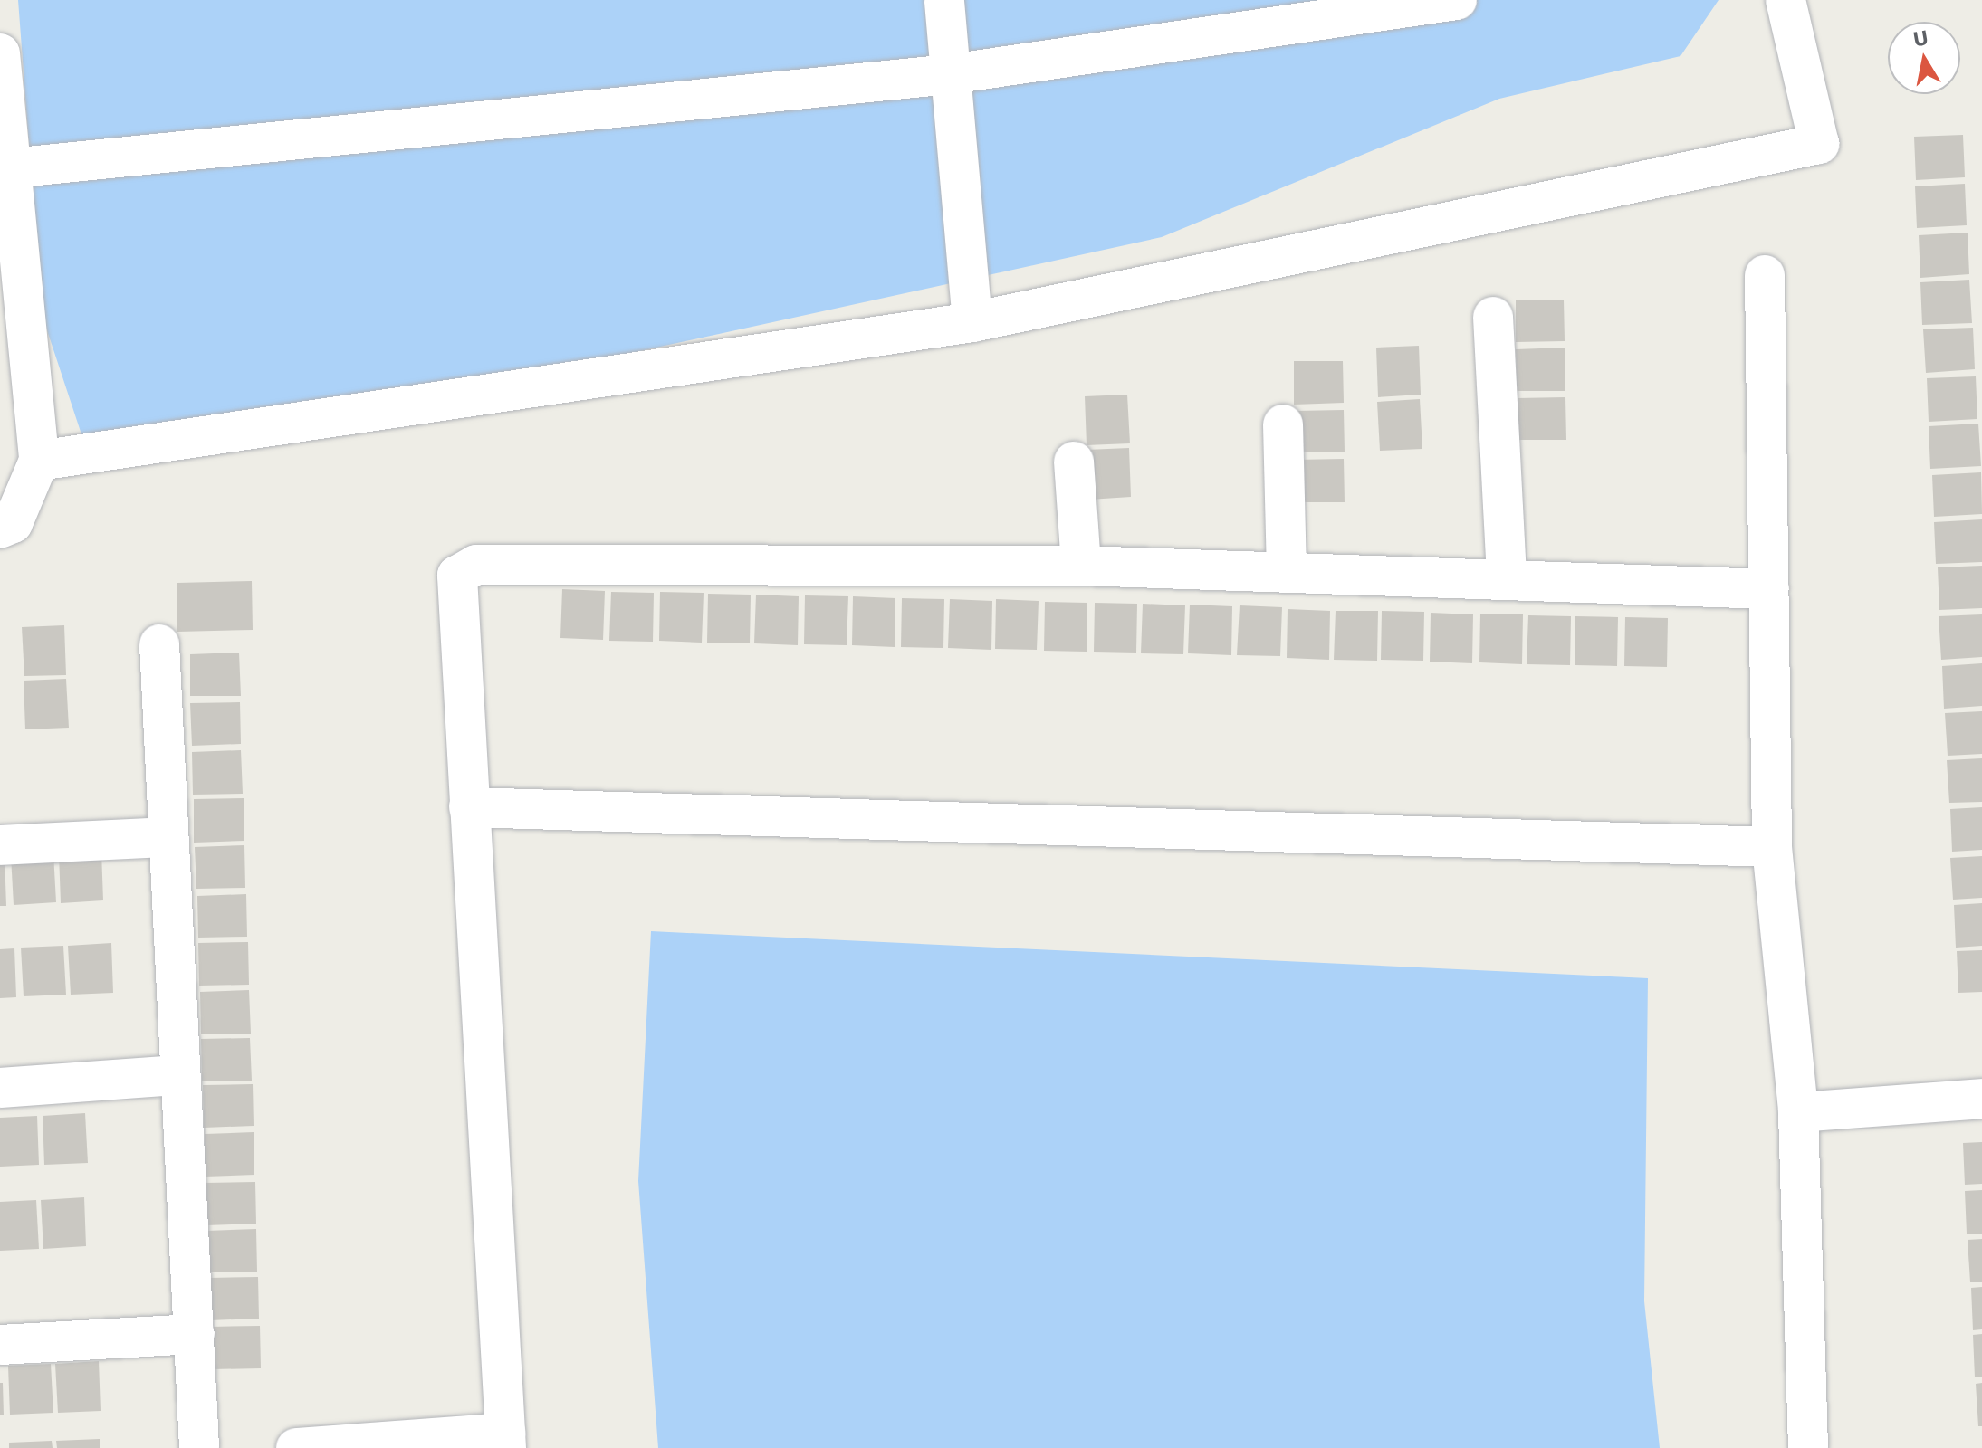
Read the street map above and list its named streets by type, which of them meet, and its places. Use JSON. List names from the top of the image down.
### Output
{
  "north": "top"
}
